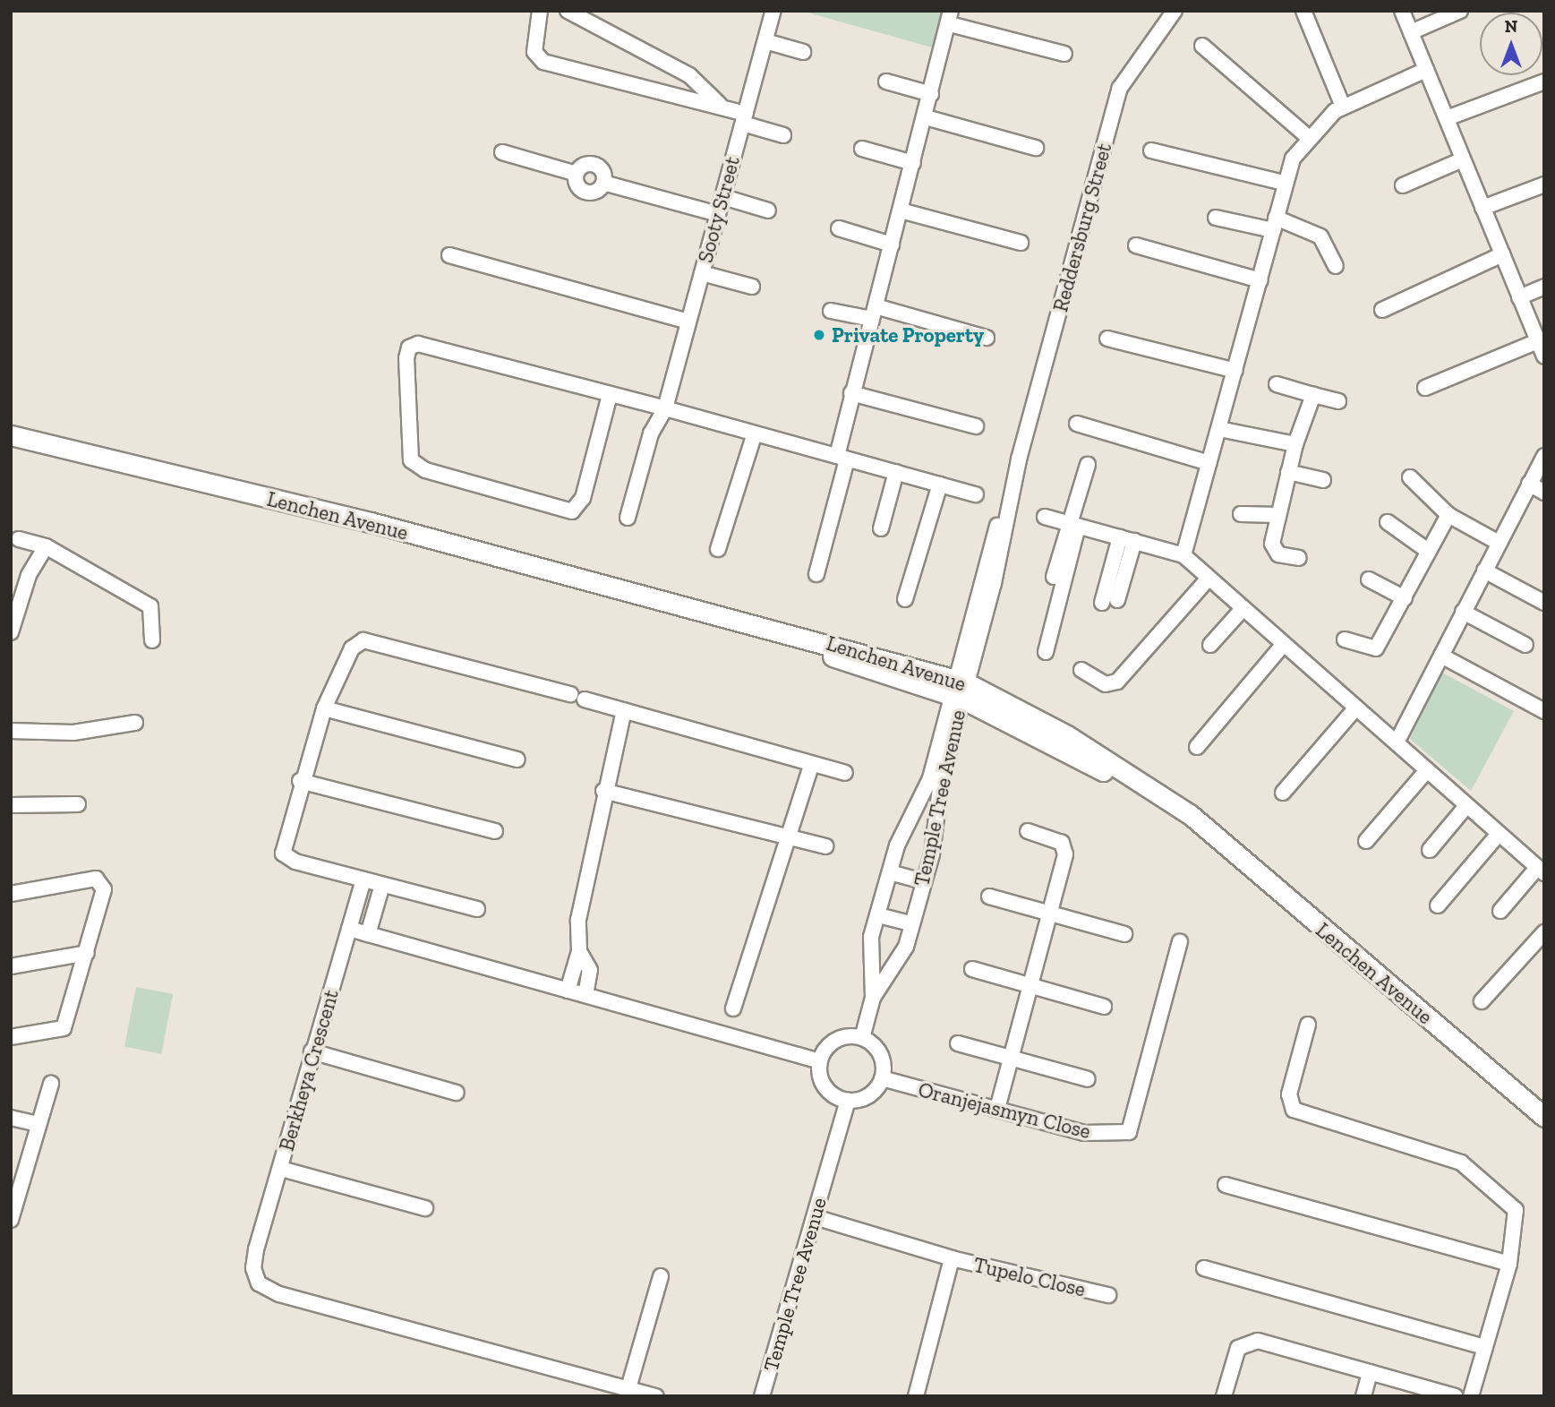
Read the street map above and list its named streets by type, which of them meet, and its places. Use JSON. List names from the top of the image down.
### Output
{
  "streets": {
    "main road": ["Lenchen Avenue"],
    "street": [
      "Sooty Street",
      "Reddersburg Street",
      "Temple Tree Avenue",
      "Berkheya Crescent",
      "Oranjejasmyn Close",
      "Tupelo Close"
    ]
  },
  "crossings": [
    ["Reddersburg Street", "Lenchen Avenue"],
    ["Reddersburg Street", "Temple Tree Avenue"],
    ["Lenchen Avenue", "Temple Tree Avenue"],
    ["Temple Tree Avenue", "Oranjejasmyn Close"],
    ["Temple Tree Avenue", "Tupelo Close"]
  ],
  "places": ["Private Property"],
  "north": "top"
}
